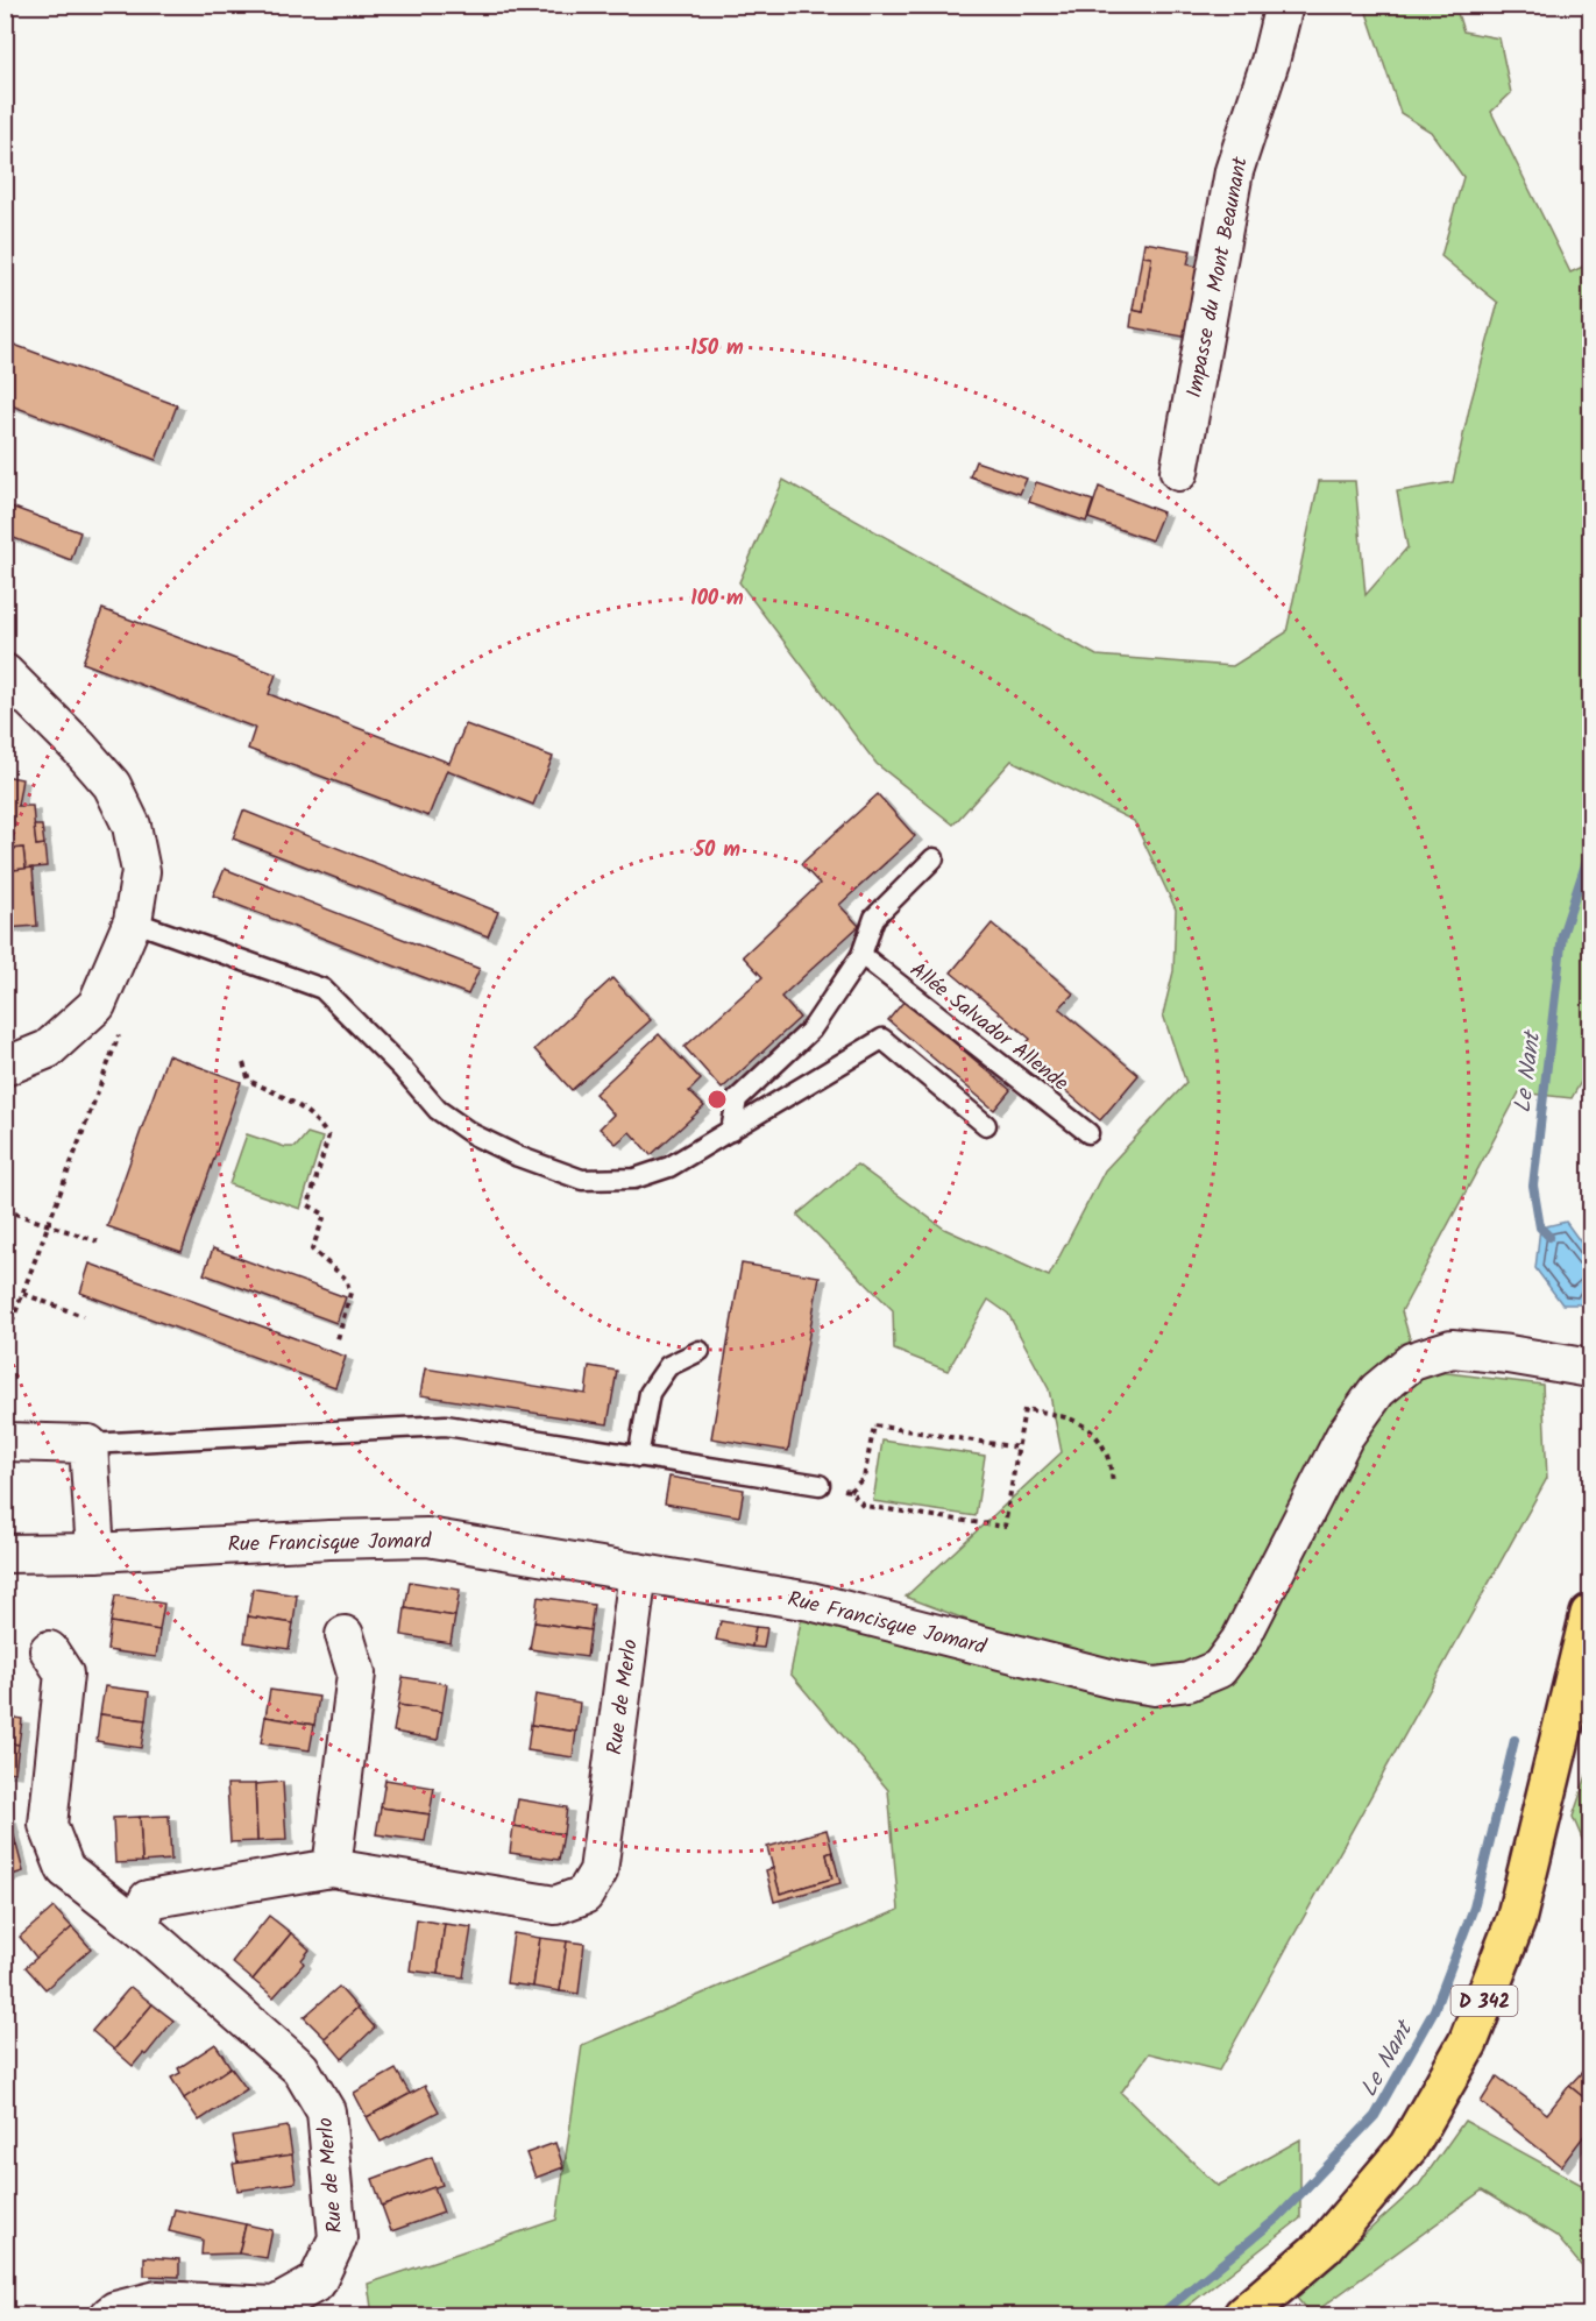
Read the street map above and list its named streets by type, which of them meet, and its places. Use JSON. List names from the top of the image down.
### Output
{
  "streets": {
    "main road": ["D 342"],
    "street": ["Impasse du Mont Beaunant", "Rue Francisque Jomard", "Rue de Merlo"],
    "lane": ["Allée Salvador Allende"]
  },
  "crossings": [
    ["Rue Francisque Jomard", "Rue de Merlo"]
  ],
  "water": ["Le Nant"],
  "rings": ["150 m", "100 m", "50 m"]
}
